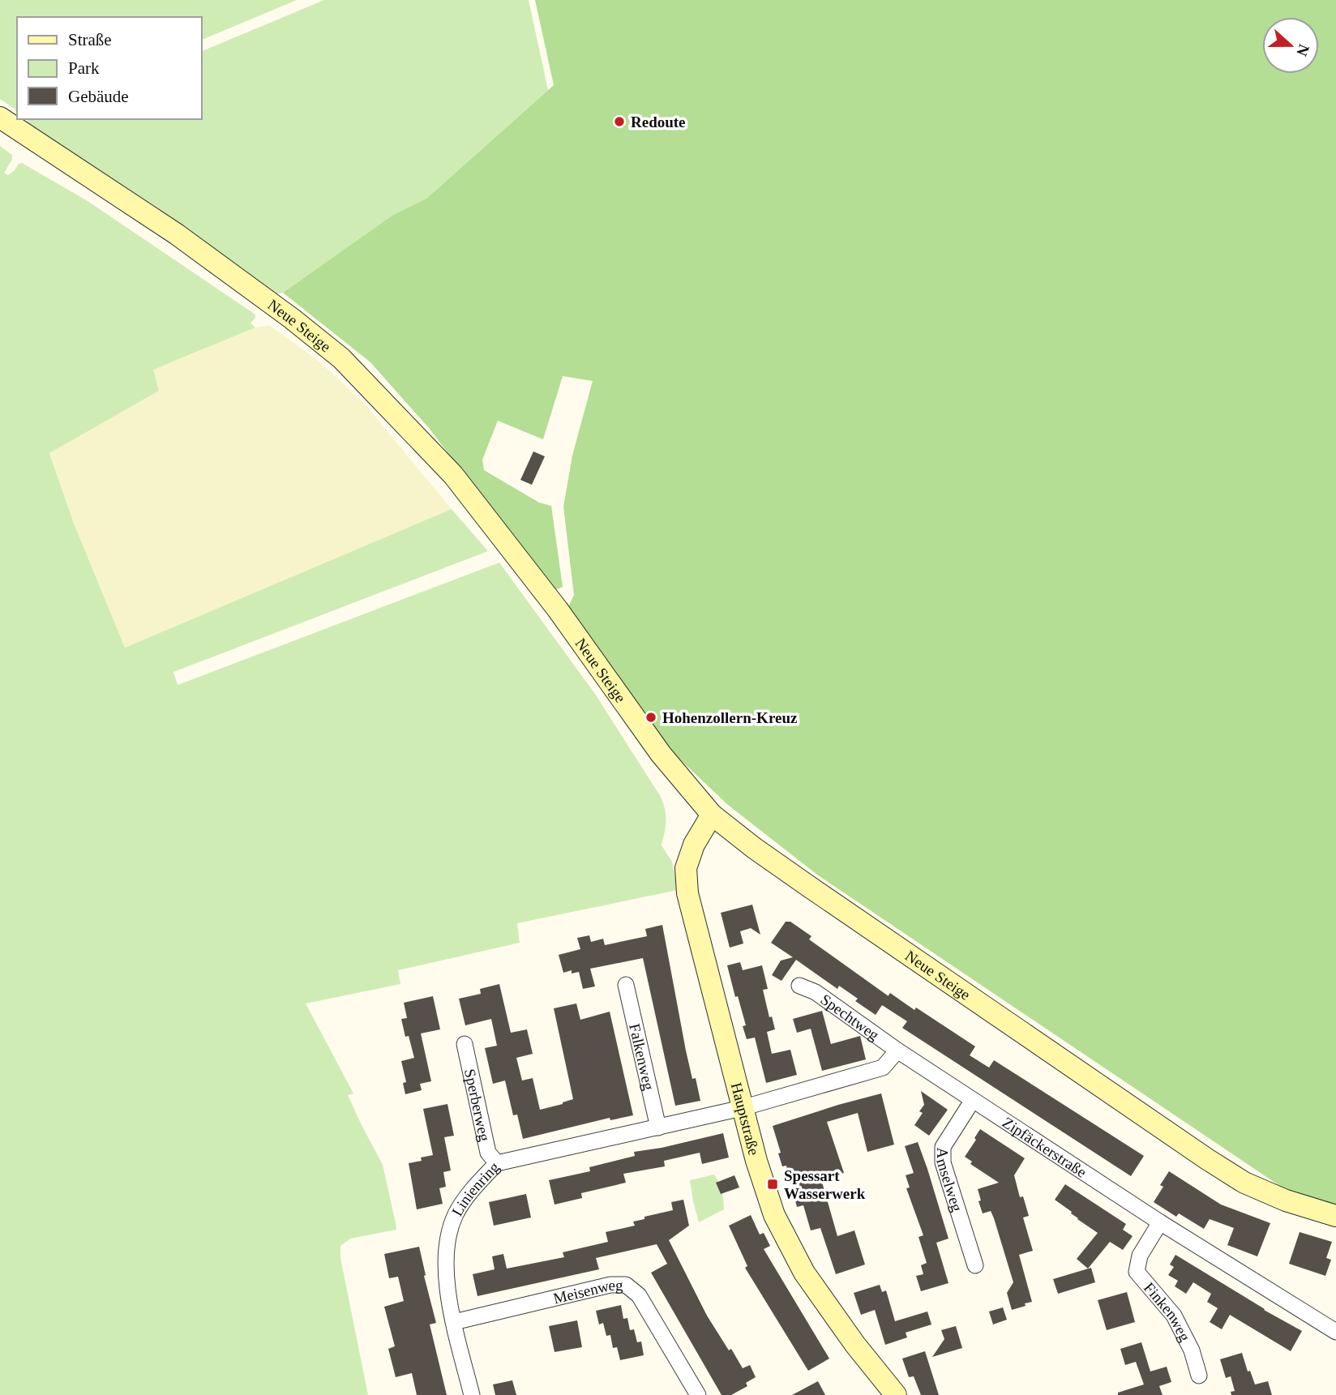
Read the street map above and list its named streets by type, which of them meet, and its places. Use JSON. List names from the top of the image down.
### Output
{
  "streets": {
    "main road": ["Neue Steige", "Hauptstraße"],
    "street": [
      "Spechtweg",
      "Falkenweg",
      "Sperberweg",
      "Zipfäckerstraße",
      "Amselweg",
      "Linienring",
      "Meisenweg",
      "Finkenweg"
    ]
  },
  "crossings": [
    ["Neue Steige", "Hauptstraße"],
    ["Spechtweg", "Zipfäckerstraße"],
    ["Falkenweg", "Linienring"],
    ["Sperberweg", "Linienring"],
    ["Hauptstraße", "Linienring"],
    ["Zipfäckerstraße", "Amselweg"],
    ["Zipfäckerstraße", "Finkenweg"],
    ["Linienring", "Meisenweg"]
  ],
  "places": {
    "other": ["Redoute", "Hohenzollern-Kreuz"],
    "transit": ["Spessart Wasserwerk"]
  },
  "legend": ["Straße", "Park", "Gebäude"],
  "north": "right"
}
